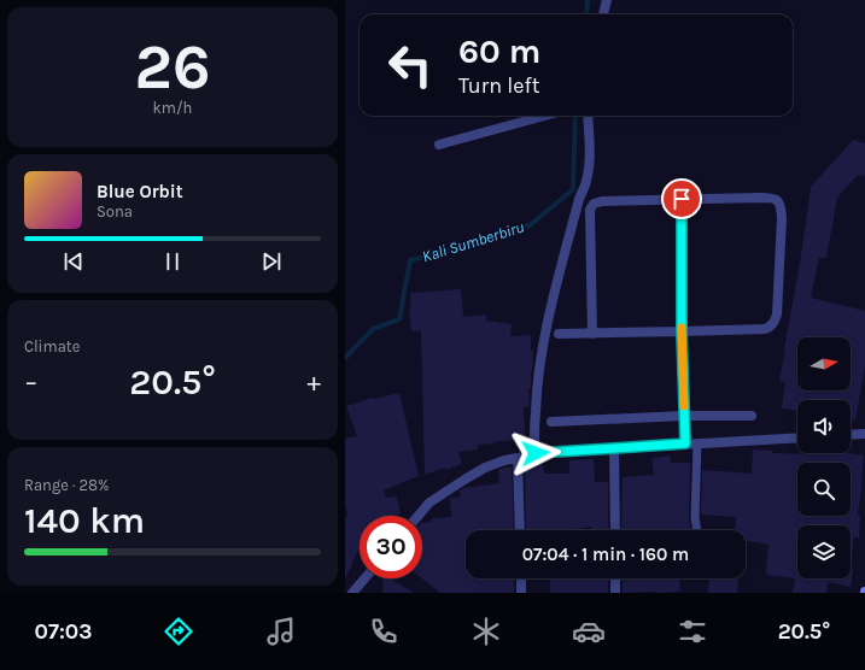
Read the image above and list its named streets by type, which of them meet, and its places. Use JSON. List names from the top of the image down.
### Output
{
  "water": ["Kali Sumberbiru"],
  "north": "right",
  "page": {
    "tile": [
      ["26", "km/h"],
      "Climate",
      ["Range · 28%", "140 km"]
    ],
    "turn": ["60 m", "Turn left"],
    "song": ["Blue Orbit", "Sona"],
    "heat": ["−", "20.5°", "+"],
    "limit": "30",
    "trip": "07:04 · 1 min · 160 m",
    "tabs": ["07:03", "20.5°"]
  }
}
